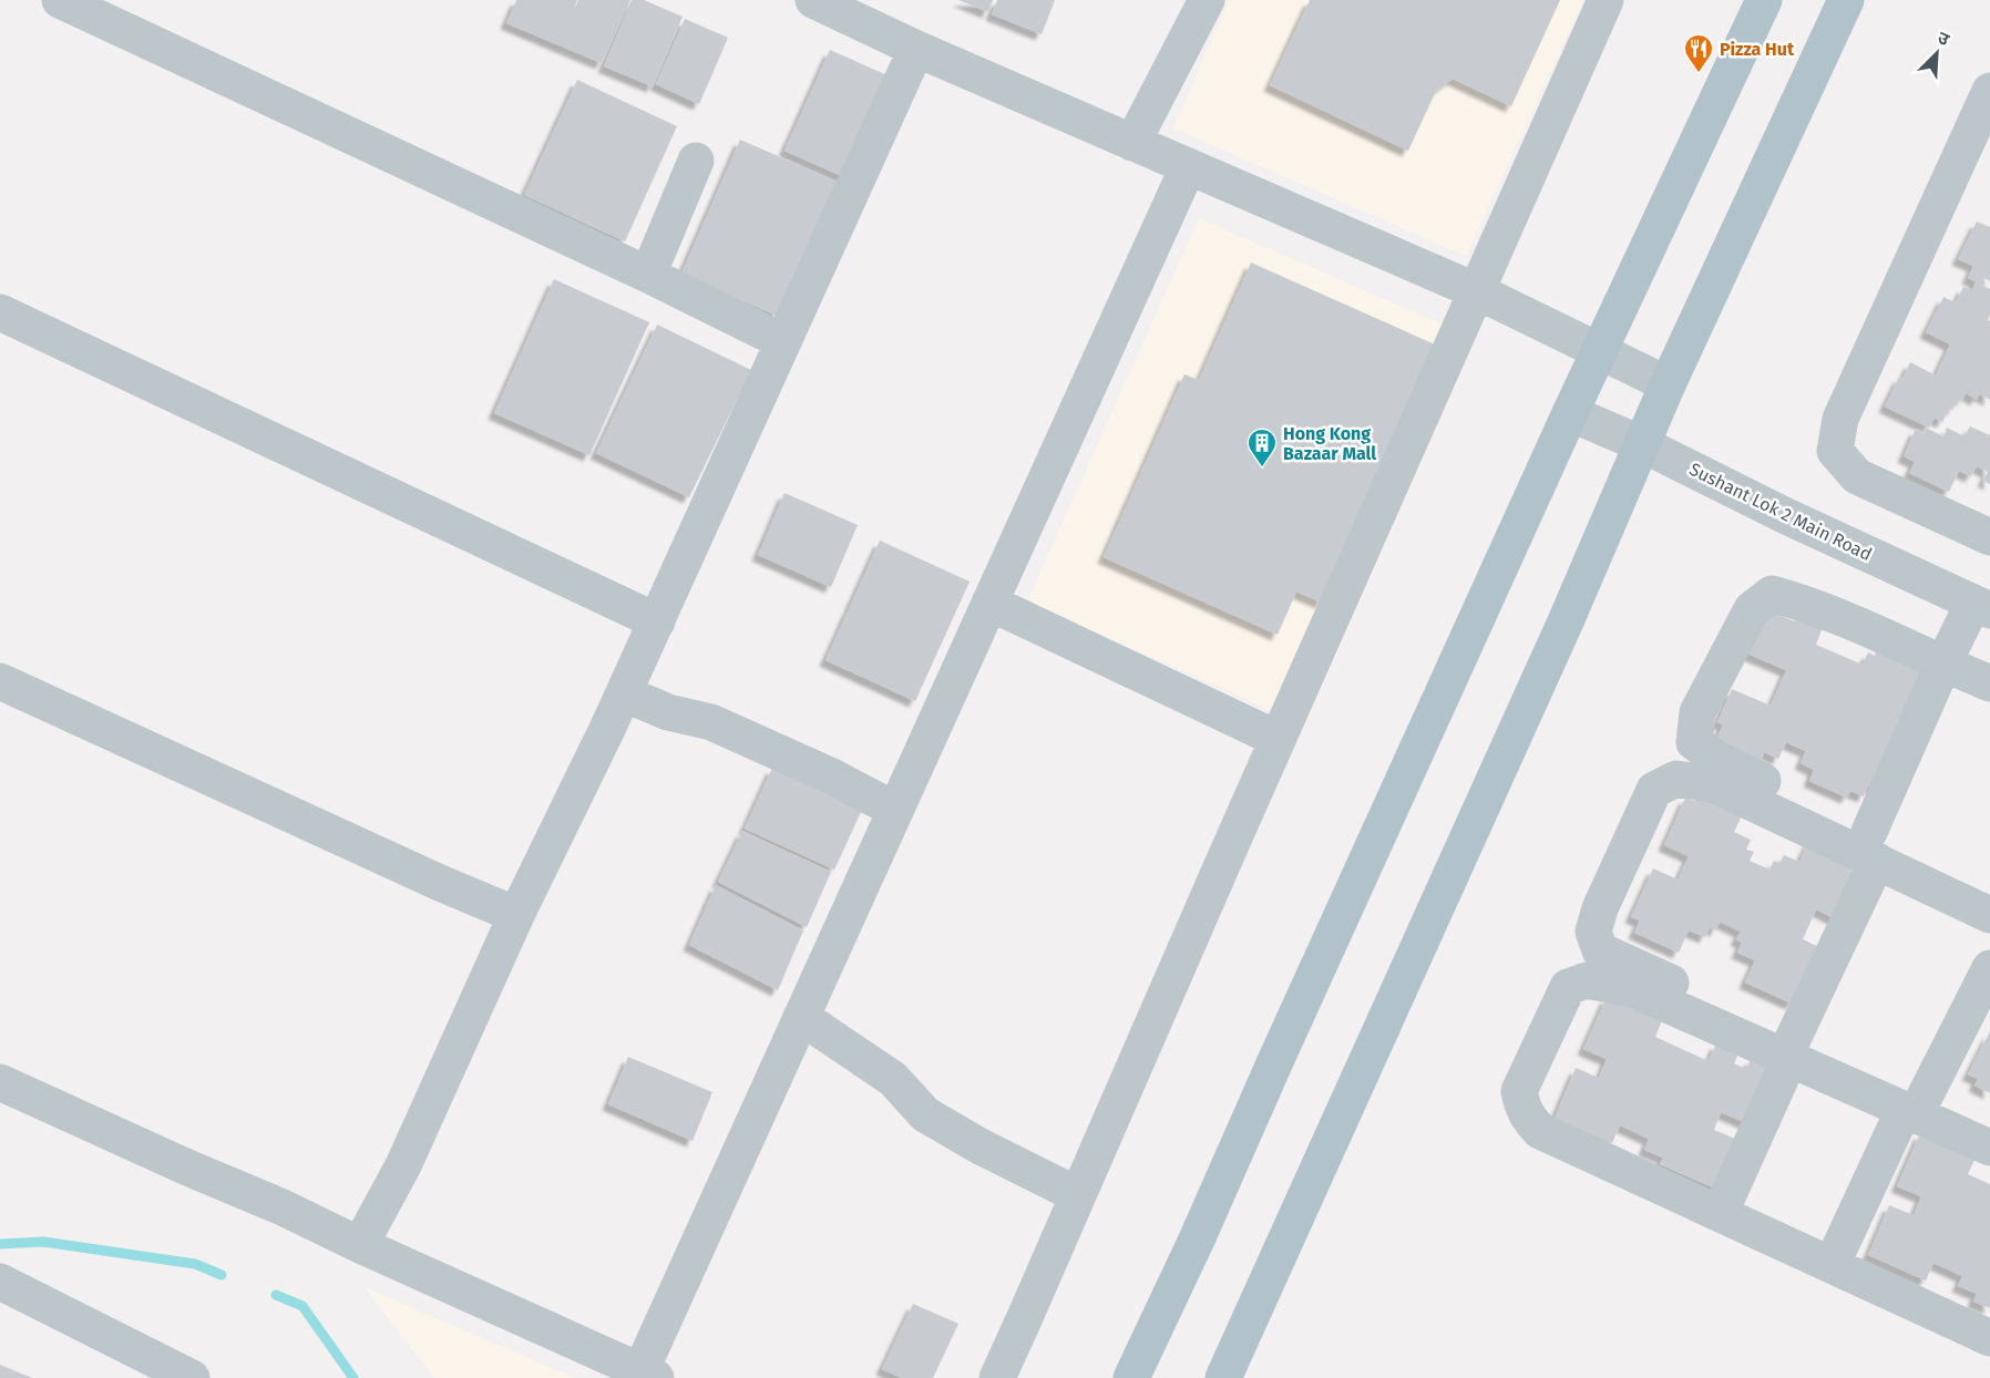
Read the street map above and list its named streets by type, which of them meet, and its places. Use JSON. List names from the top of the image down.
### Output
{
  "streets": {
    "street": ["Sushant Lok 2 Main Road"]
  },
  "places": {
    "restaurant": ["Pizza Hut"],
    "building": ["Hong Kong Bazaar Mall"]
  },
  "north": "top right"
}
